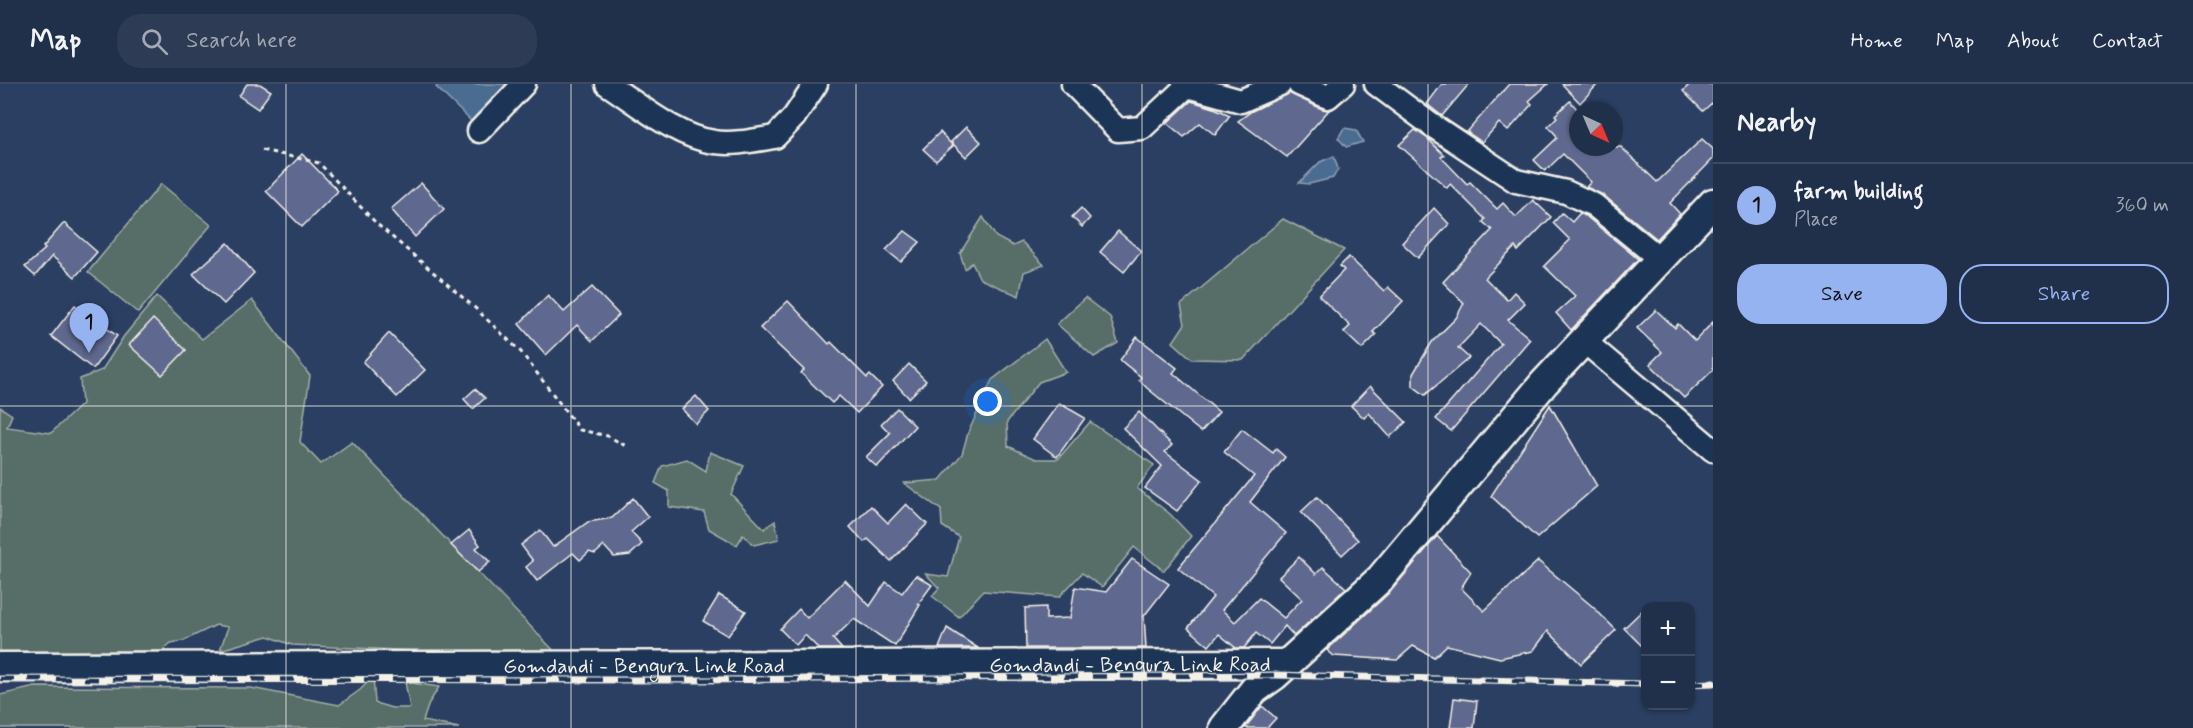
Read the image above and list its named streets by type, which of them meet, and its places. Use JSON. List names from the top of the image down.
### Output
{
  "streets": {
    "main road": ["Gomdandi - Bengura Link Road"]
  },
  "north": "bottom right",
  "page": {
    "header": "Map",
    "search": "Search here",
    "nav": [
      "Home",
      "Map",
      "About",
      "Contact"
    ],
    "heading": "Nearby",
    "list": [
      {
        "mark": "1",
        "name": "farm building",
        "note": "Place",
        "value": "360 m"
      }
    ],
    "buttons": ["Save", "Share"],
    "pins": "1",
    "map_buttons": ["+", "−"]
  }
}
